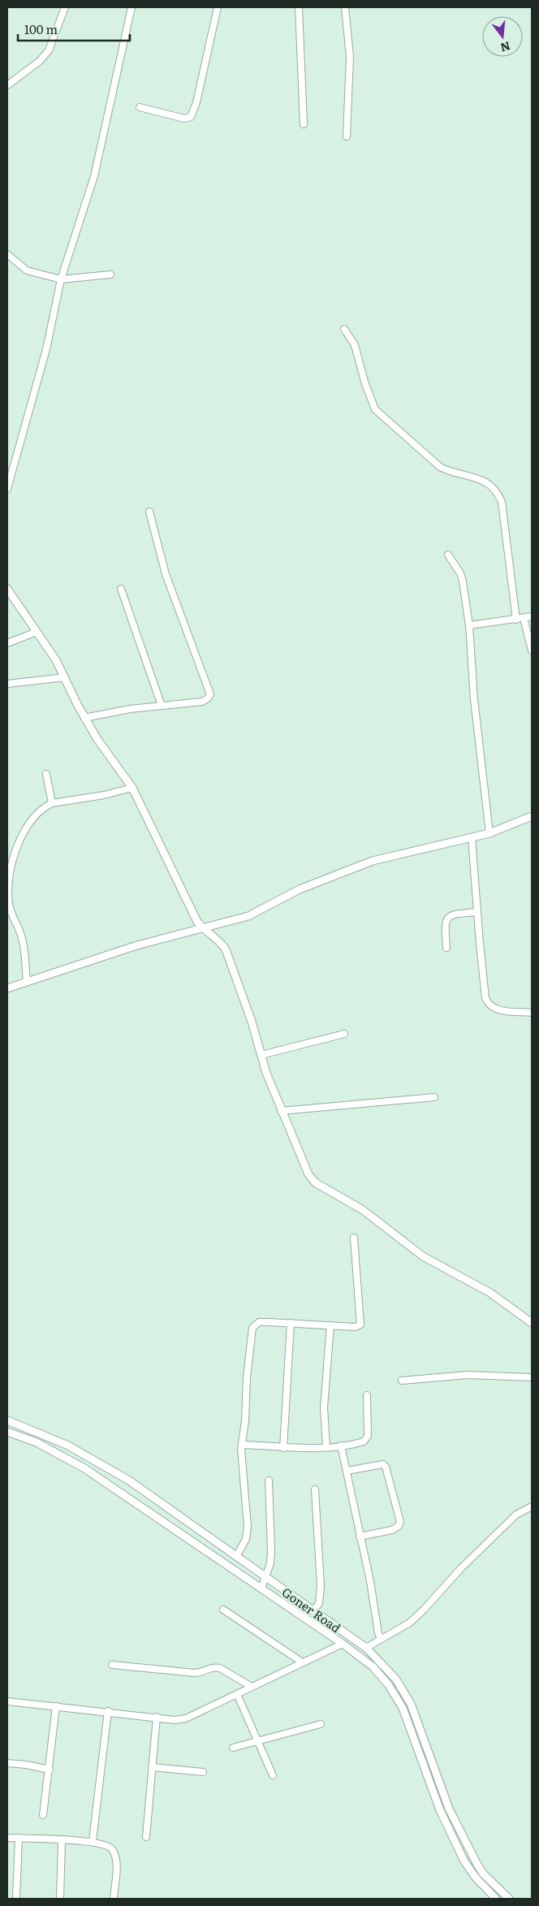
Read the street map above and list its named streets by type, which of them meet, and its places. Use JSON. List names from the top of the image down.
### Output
{
  "streets": {
    "street": ["Goner Road"]
  },
  "scale_bar": "100 m",
  "north": "bottom"
}
